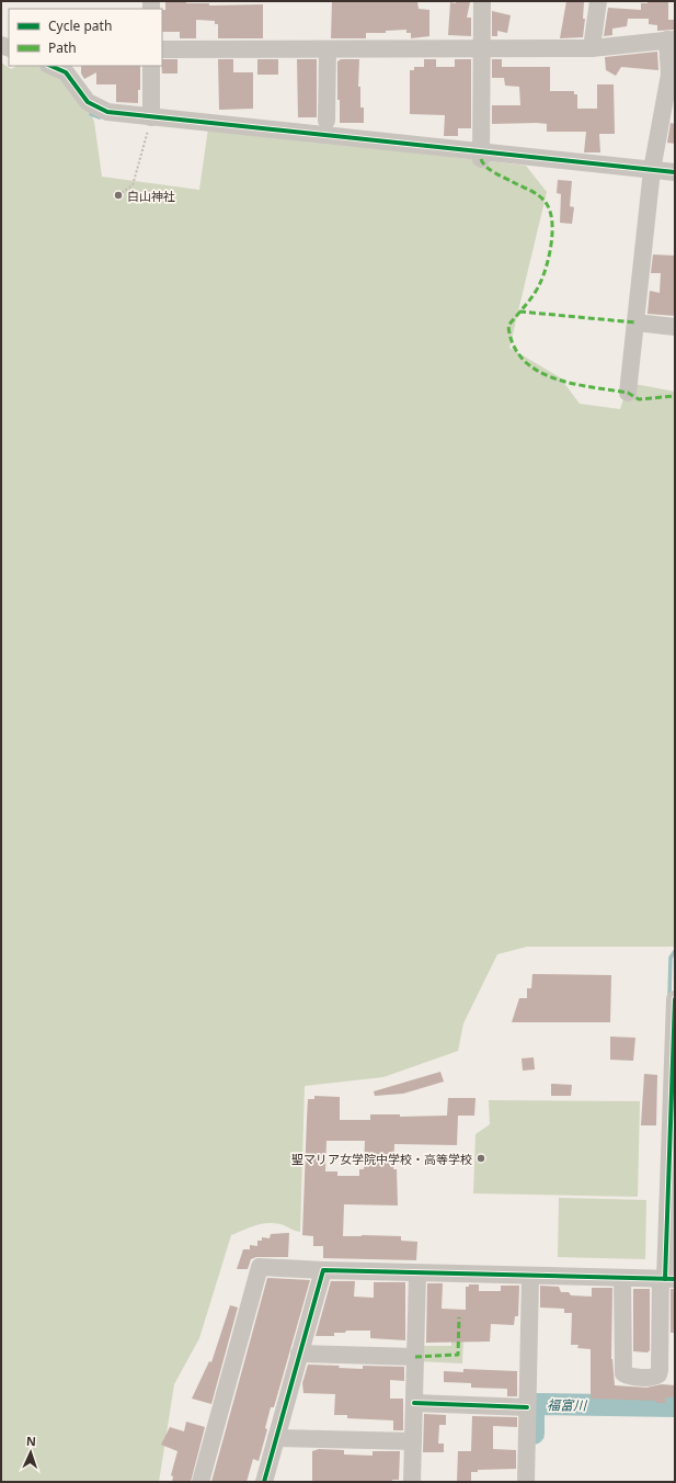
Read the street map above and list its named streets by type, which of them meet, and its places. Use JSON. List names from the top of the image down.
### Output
{
  "water": ["福富川"],
  "places": ["白山神社", "聖マリア女学院中学校・高等学校"],
  "legend": ["Cycle path", "Path"],
  "north": "top"
}
